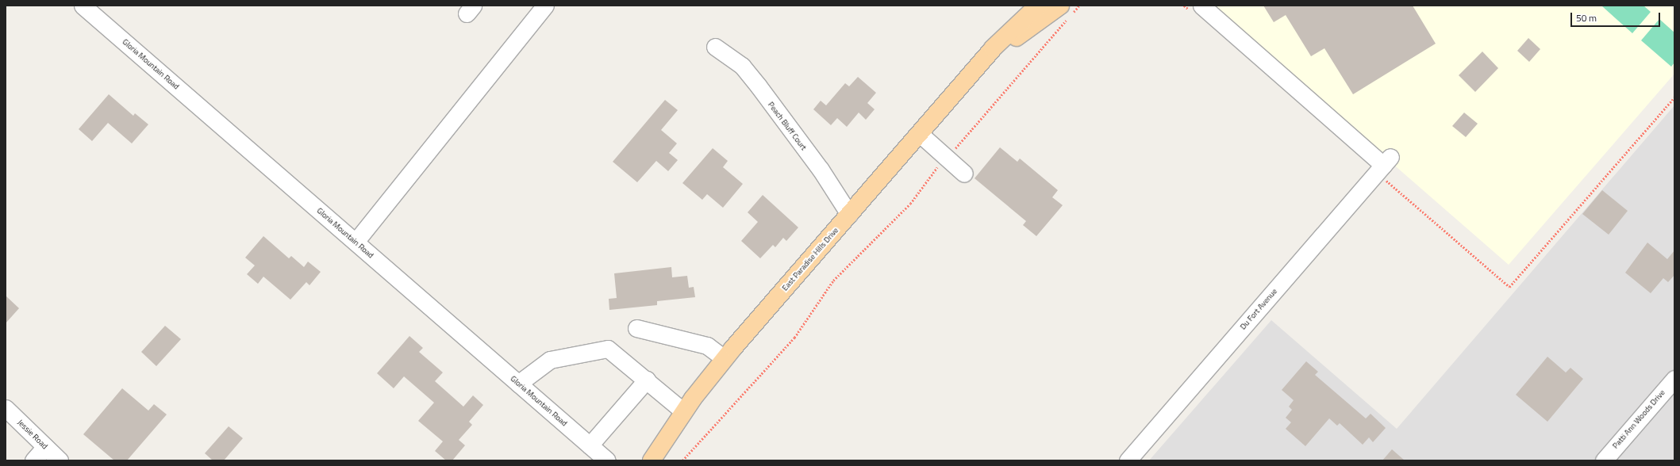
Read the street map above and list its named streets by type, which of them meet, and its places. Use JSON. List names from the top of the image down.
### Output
{
  "streets": {
    "main road": ["East Paradise Hills Drive"],
    "street": [
      "Gloria Mountain Road",
      "Peach Bluff Court",
      "Du Fort Avenue",
      "Patti Ann Woods Drive",
      "Jessie Road"
    ]
  },
  "crossings": [
    ["Peach Bluff Court", "East Paradise Hills Drive"]
  ],
  "scale_bar": "50 m"
}
